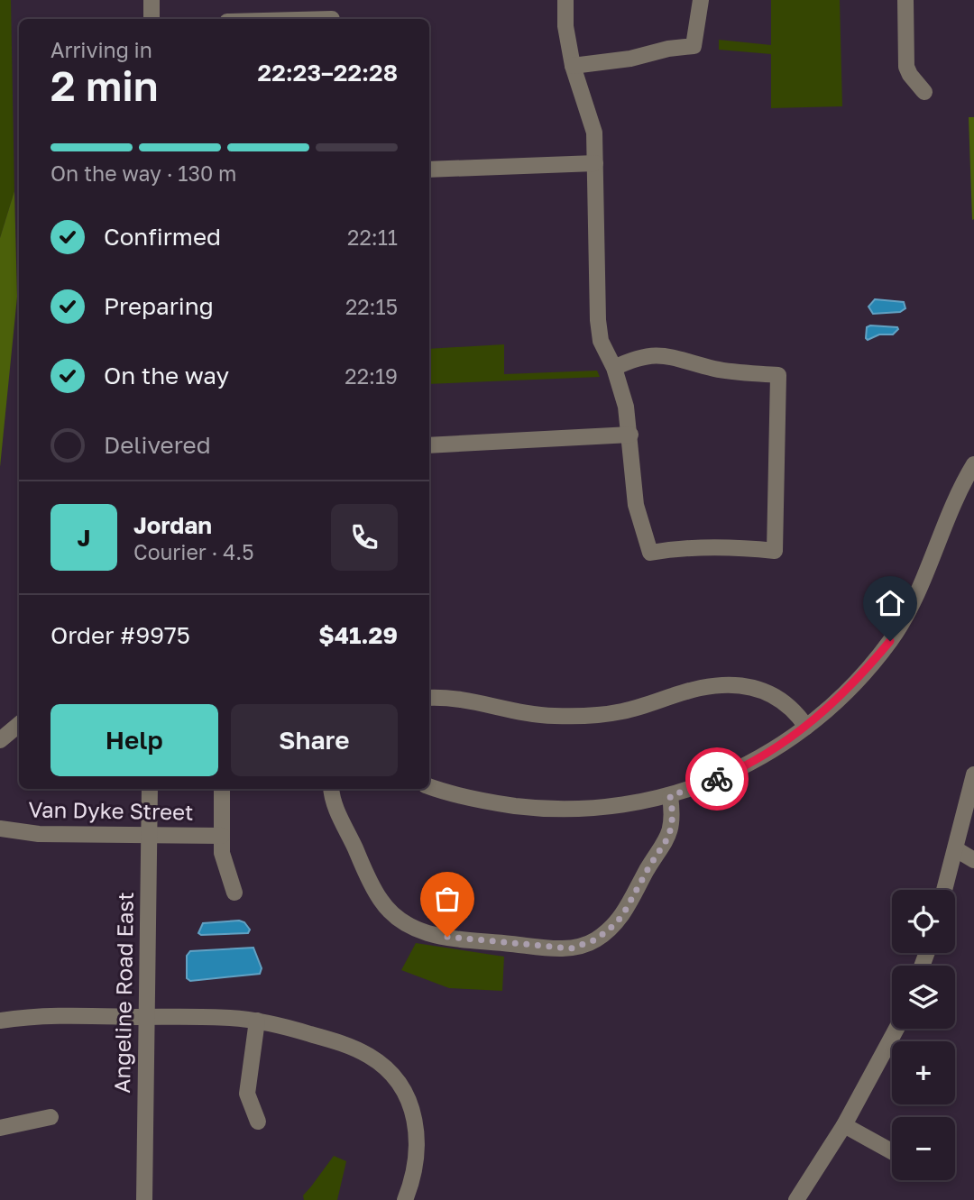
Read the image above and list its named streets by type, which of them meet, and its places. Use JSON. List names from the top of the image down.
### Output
{
  "streets": {
    "street": ["Van Dyke Street", "Angeline Road East"]
  },
  "crossings": [
    ["Van Dyke Street", "Angeline Road East"]
  ],
  "page": {
    "heading": ["2 min", "Arriving in", "22:23–22:28"],
    "panel": [
      "Jordan",
      "Courier · 4.5",
      "Order #9975",
      "$41.29"
    ],
    "bar": "On the way · 130 m",
    "list": [
      ["Confirmed", "22:11"],
      ["Preparing", "22:15"],
      ["On the way", "22:19"],
      "Delivered"
    ],
    "round": "J",
    "buttons": ["Help", "Share"],
    "map_buttons": ["+", "−"]
  }
}
